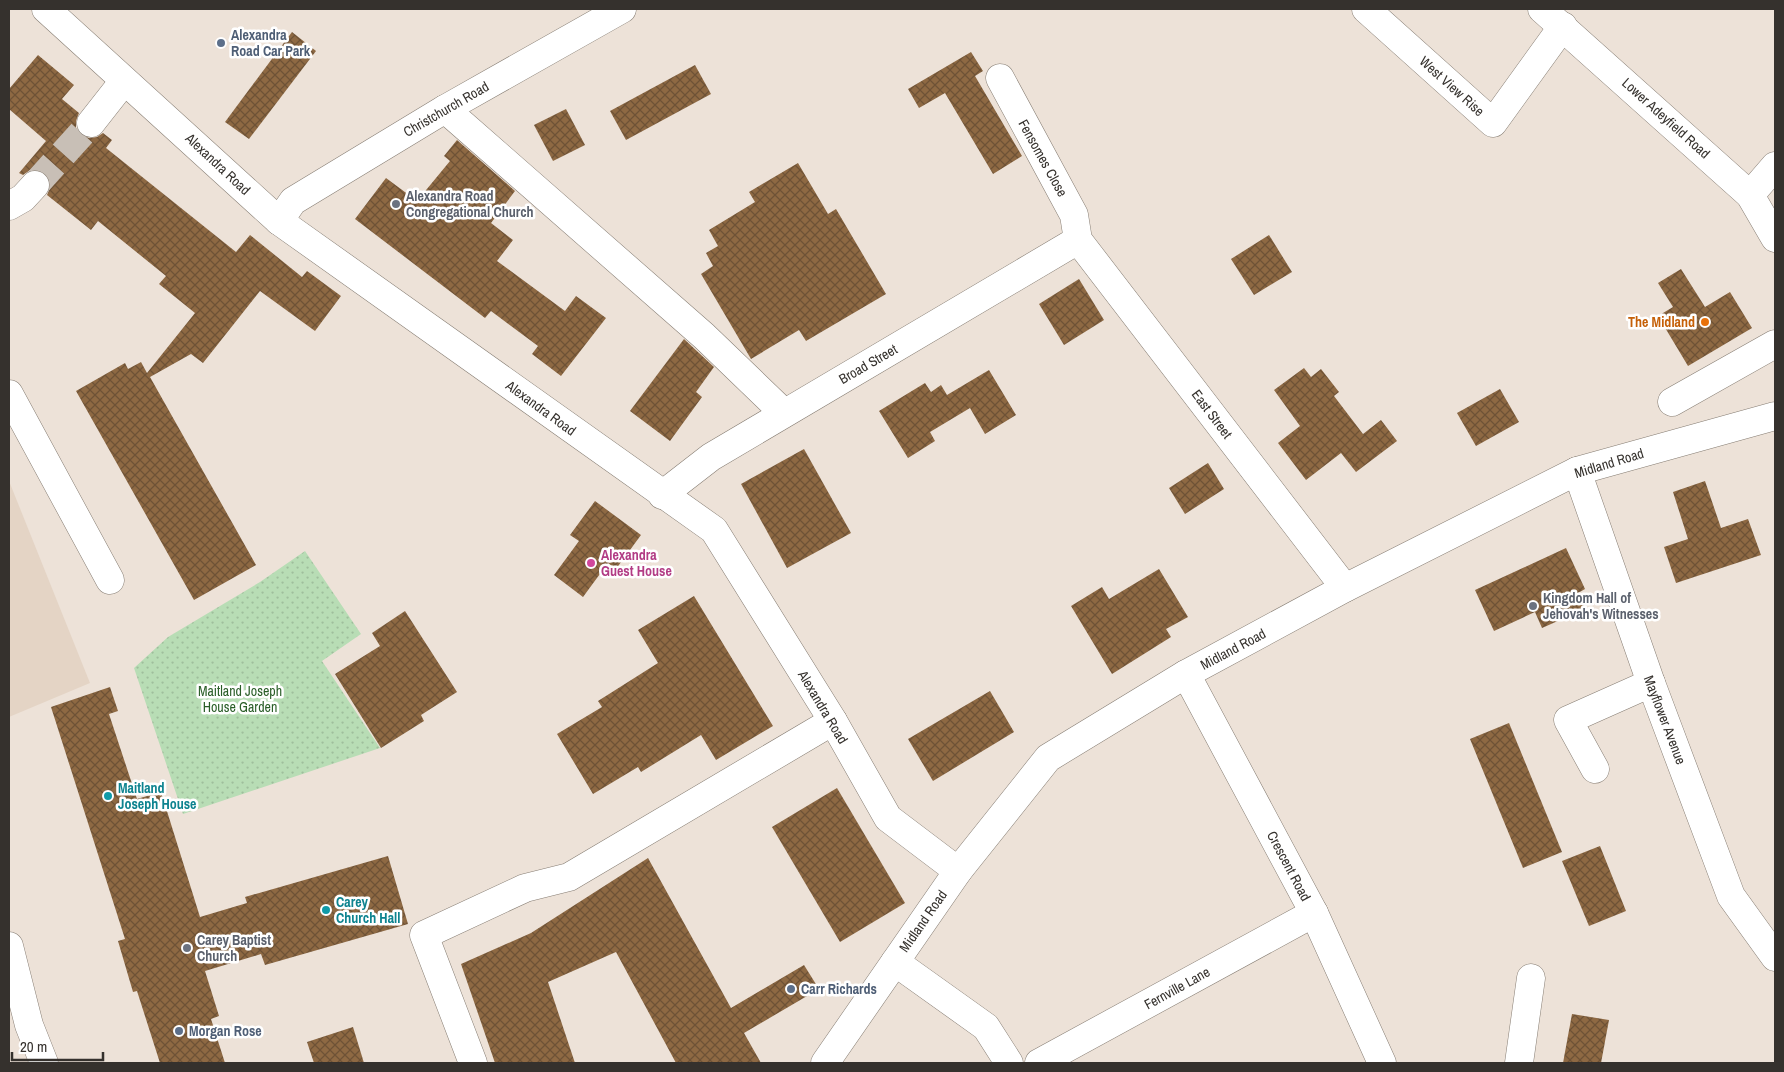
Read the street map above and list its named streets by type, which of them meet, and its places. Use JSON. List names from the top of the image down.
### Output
{
  "streets": {
    "street": [
      "West View Rise",
      "Christchurch Road",
      "Lower Adeyfield Road",
      "Fensomes Close",
      "Alexandra Road",
      "Broad Street",
      "East Street",
      "Midland Road",
      "Mayflower Avenue",
      "Crescent Road",
      "Fernville Lane"
    ]
  },
  "crossings": [
    ["West View Rise", "Lower Adeyfield Road"],
    ["Christchurch Road", "Alexandra Road"],
    ["Fensomes Close", "Broad Street"],
    ["Fensomes Close", "East Street"],
    ["Alexandra Road", "Broad Street"],
    ["Alexandra Road", "Midland Road"],
    ["Broad Street", "East Street"],
    ["East Street", "Midland Road"],
    ["Midland Road", "Mayflower Avenue"],
    ["Midland Road", "Crescent Road"],
    ["Crescent Road", "Fernville Lane"]
  ],
  "parks": ["Maitland Joseph House Garden"],
  "places": [
    "Alexandra Road Car Park",
    "Alexandra Road Congregational Church",
    "The Midland",
    "Alexandra Guest House",
    "Kingdom Hall of Jehovah's Witnesses",
    "Maitland Joseph House",
    "Carey Church Hall",
    "Carey Baptist Church",
    "Carr Richards",
    "Morgan Rose"
  ],
  "scale_bar": "20 m"
}
